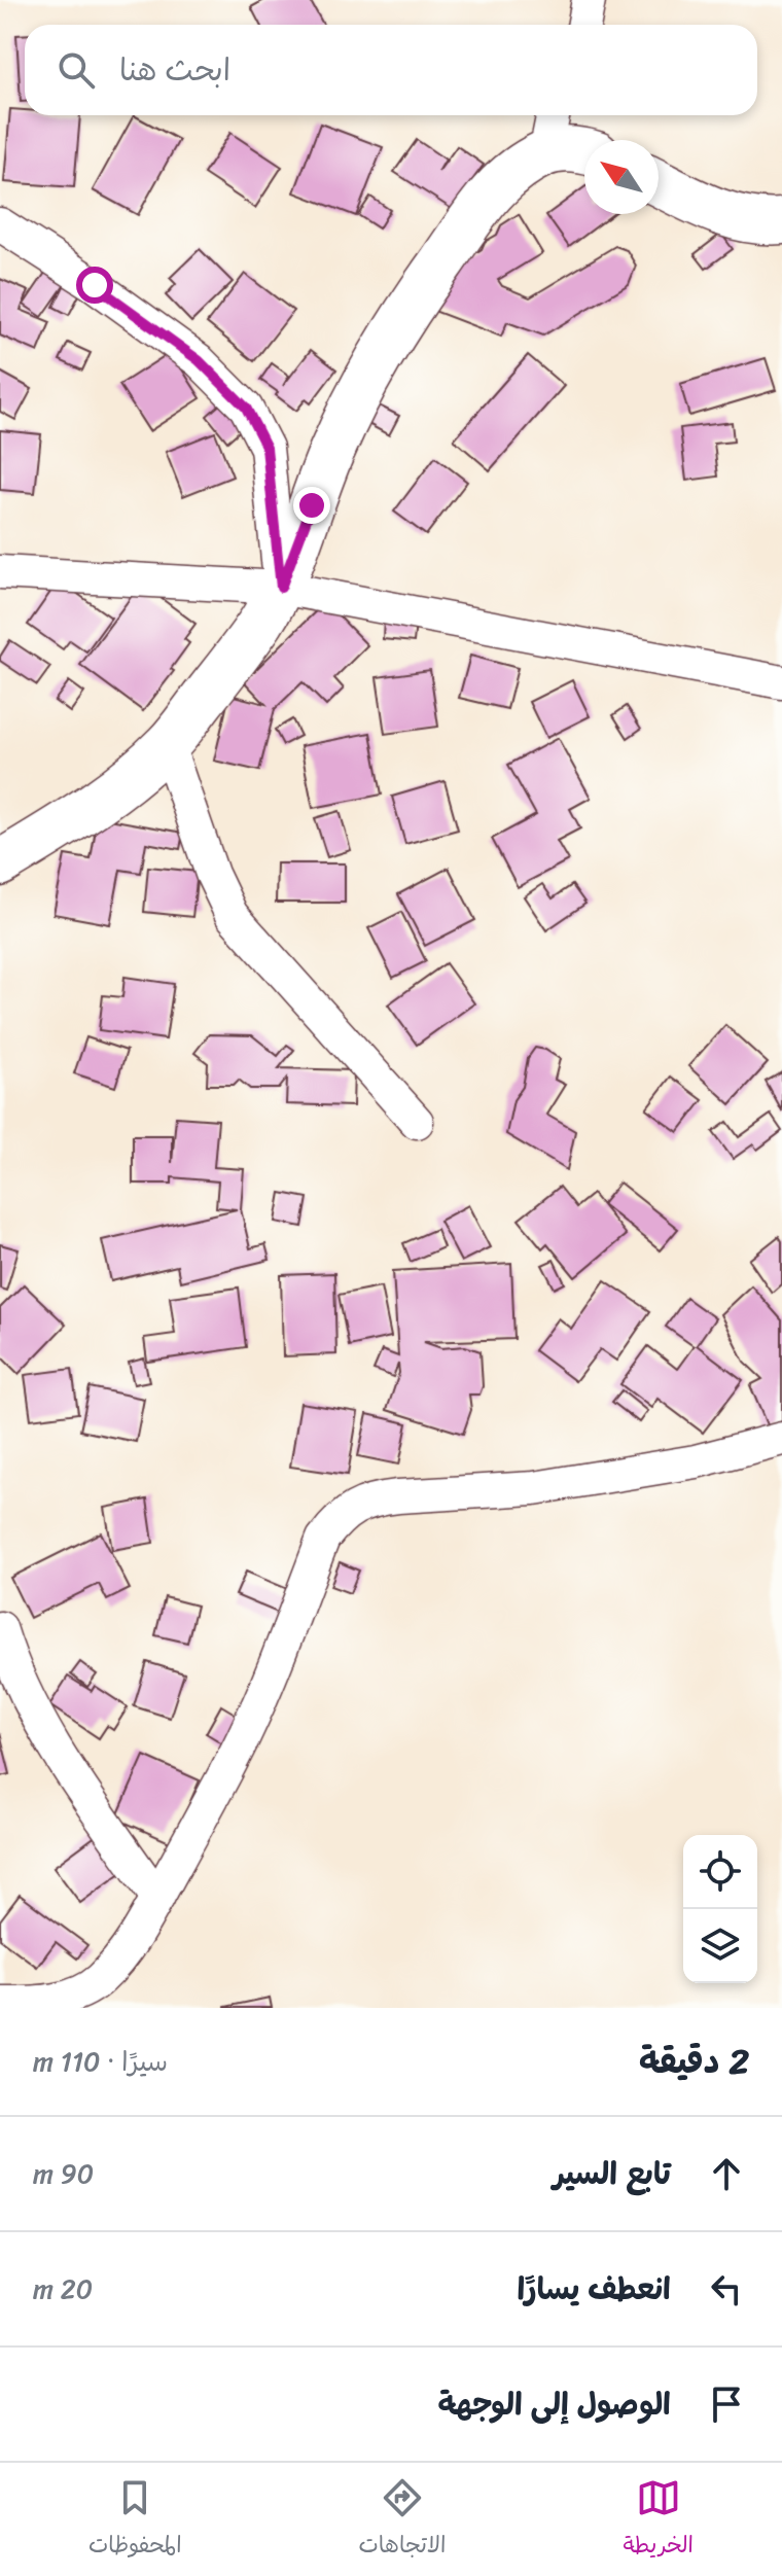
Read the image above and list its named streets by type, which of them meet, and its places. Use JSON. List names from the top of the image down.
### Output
{
  "north": "top left",
  "page": {
    "search": "ابحث هنا",
    "heading": ["2 دقيقة", "سيرًا · 110 m"],
    "list": [
      ["تابع السير", "90 m"],
      ["انعطف يسارًا", "20 m"],
      "الوصول إلى الوجهة"
    ],
    "nav": ["الخريطة", "الاتجاهات", "المحفوظات"]
  }
}
